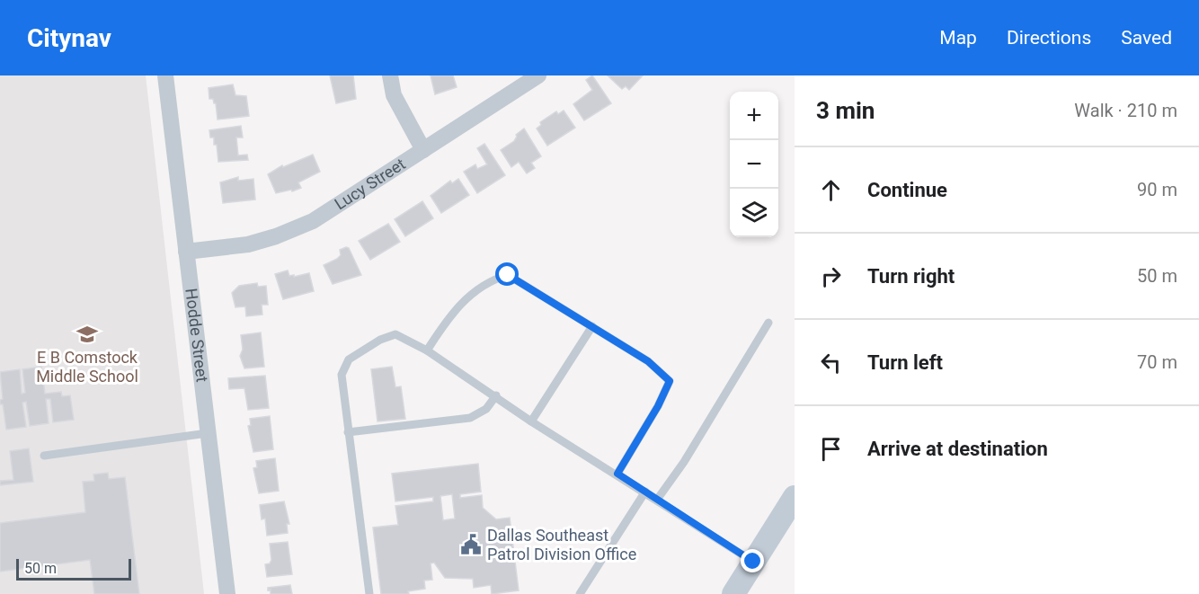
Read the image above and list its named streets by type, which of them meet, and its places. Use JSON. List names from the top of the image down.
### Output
{
  "streets": {
    "street": ["Lucy Street", "Hodde Street"]
  },
  "crossings": [
    ["Lucy Street", "Hodde Street"]
  ],
  "places": {
    "school or university": ["E B Comstock Middle School"],
    "public building": ["Dallas Southeast Patrol Division Office"]
  },
  "scale_bar": "50 m",
  "page": {
    "header": "Citynav",
    "nav": ["Map", "Directions", "Saved"],
    "heading": ["3 min", "Walk · 210 m"],
    "map_buttons": ["+", "−"],
    "list": [
      ["Continue", "90 m"],
      ["Turn right", "50 m"],
      ["Turn left", "70 m"],
      "Arrive at destination"
    ],
    "scale": "50 m"
  }
}
